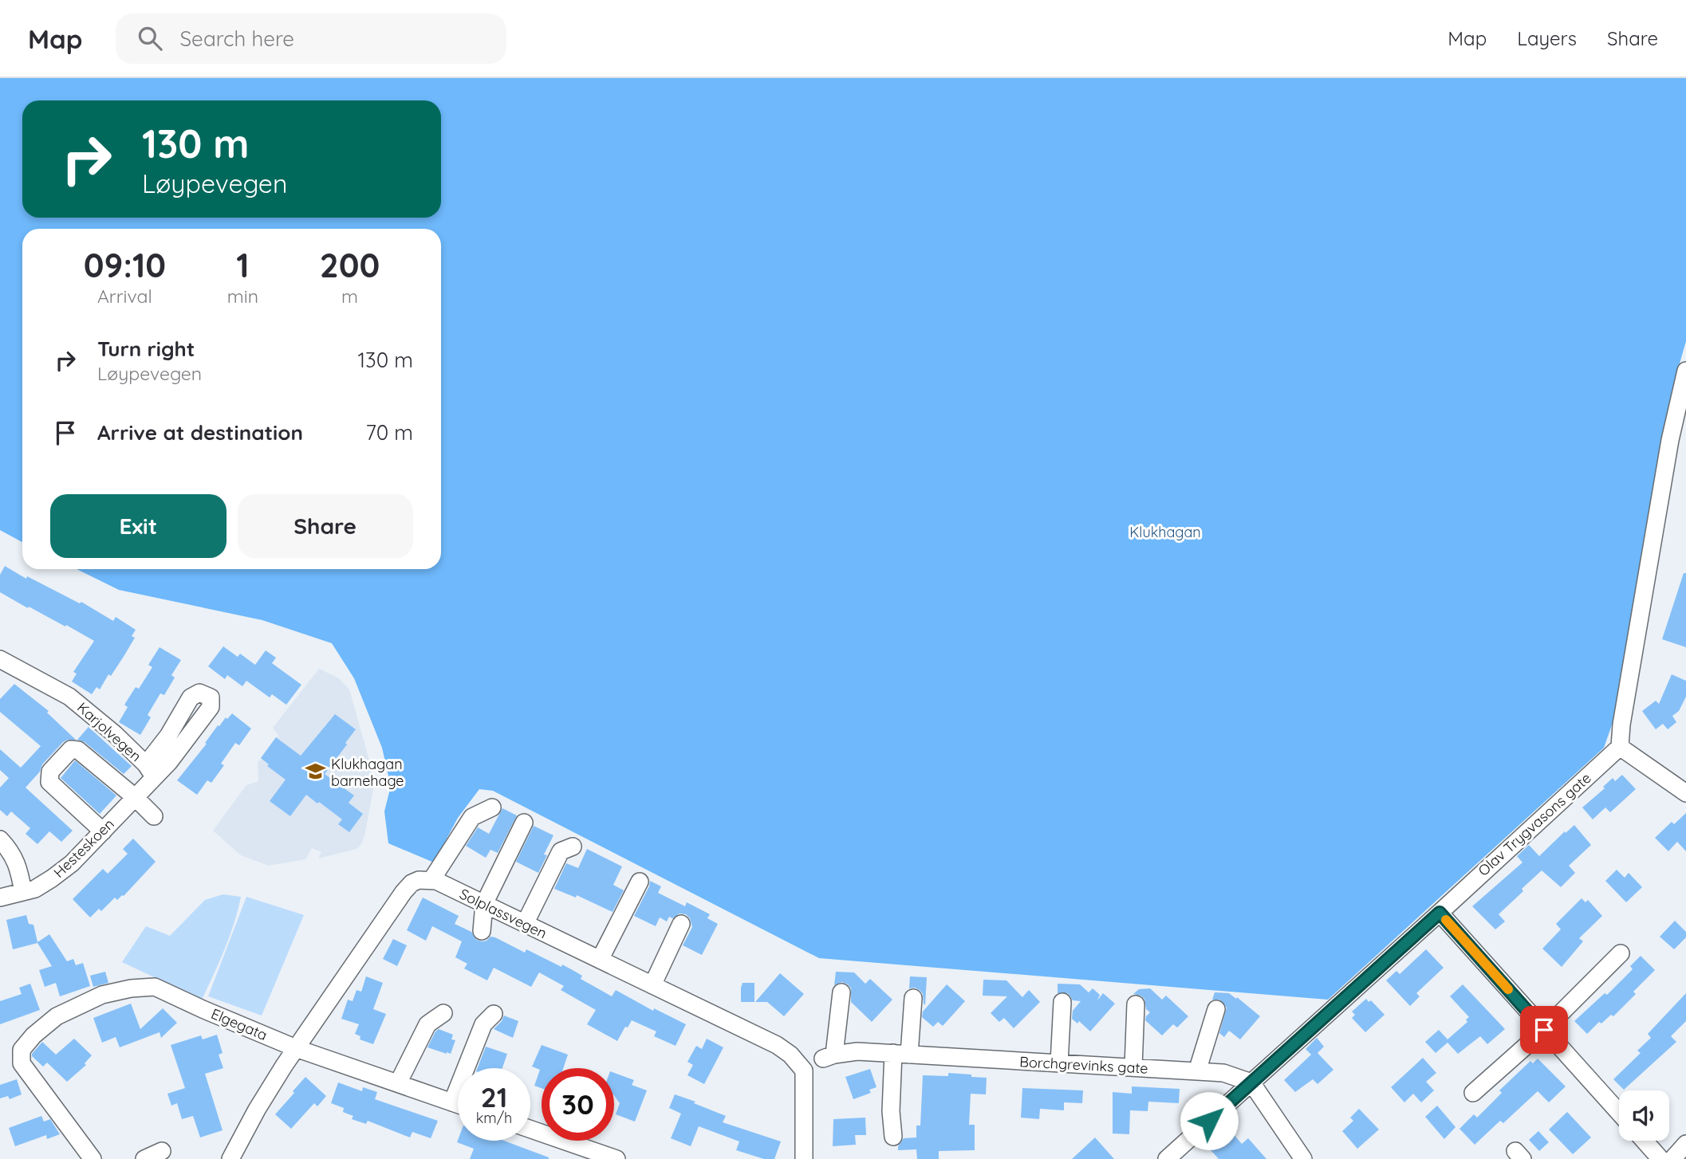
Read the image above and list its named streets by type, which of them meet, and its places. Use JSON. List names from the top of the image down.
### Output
{
  "streets": {
    "street": [
      "Karjolvegen",
      "Olav Trygvasons gate",
      "Hesteskoen",
      "Solplassvegen",
      "Elgegata",
      "Borchgrevinks gate"
    ]
  },
  "crossings": [
    ["Karjolvegen", "Hesteskoen"],
    ["Olav Trygvasons gate", "Borchgrevinks gate"]
  ],
  "parks": ["Klukhagan"],
  "places": {
    "school or university": ["Klukhagan barnehage"]
  },
  "page": {
    "header": "Map",
    "search": "Search here",
    "nav": ["Map", "Layers", "Share"],
    "turn": ["130 m", "Løypevegen"],
    "eta": [
      "09:10",
      "Arrival",
      "1",
      "min",
      "200",
      "m"
    ],
    "list": [
      {
        "name": "Turn right",
        "note": "Løypevegen",
        "value": "130 m"
      },
      {
        "name": "Arrive at destination",
        "value": "70 m"
      }
    ],
    "buttons": ["Exit", "Share"],
    "speed": "21 km/h",
    "limit": "30"
  }
}
